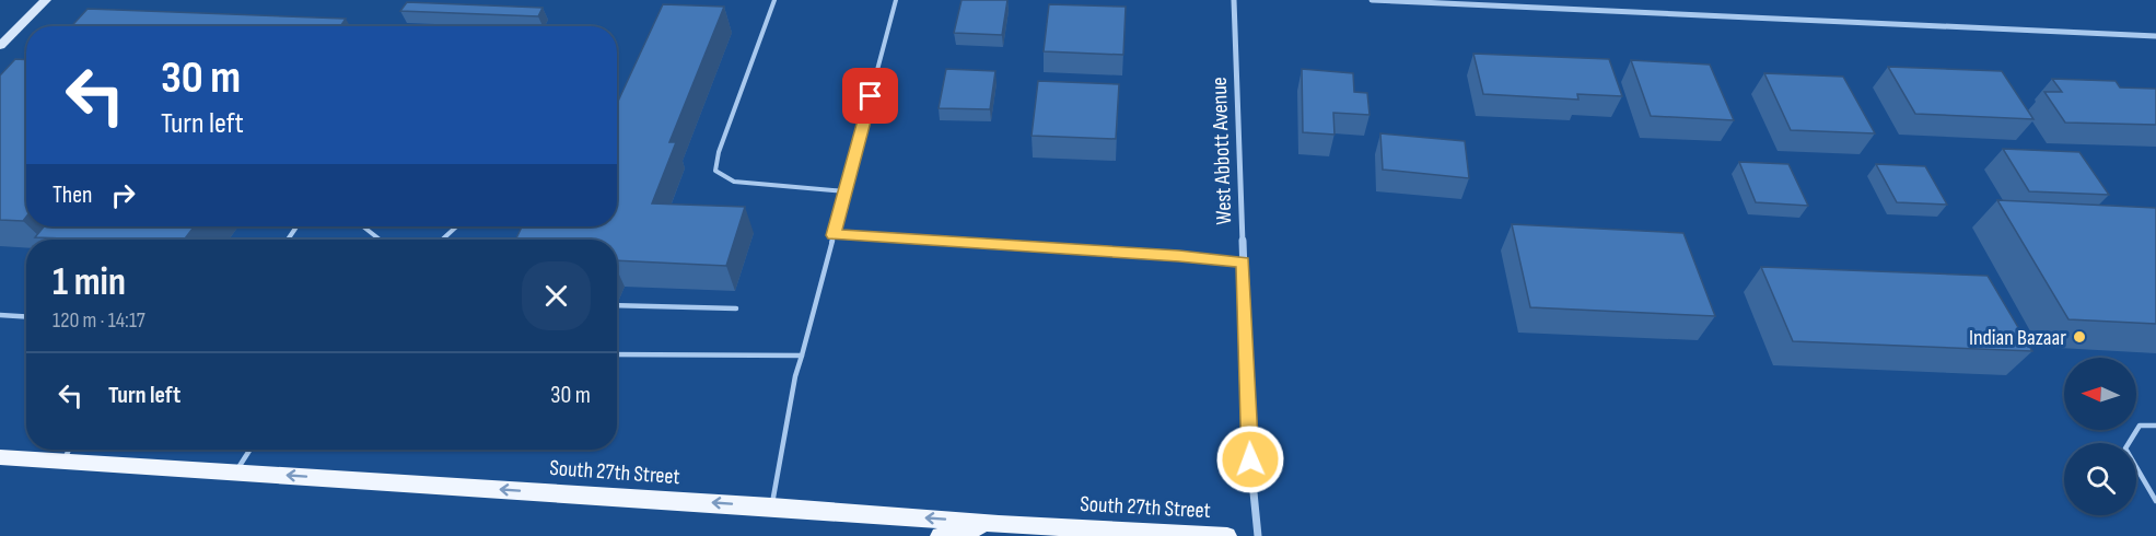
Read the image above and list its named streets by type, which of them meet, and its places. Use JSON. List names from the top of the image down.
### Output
{
  "streets": {
    "main road": ["South 27th Street"],
    "street": ["West Abbott Avenue"]
  },
  "one_way": ["South 27th Street"],
  "places": ["Indian Bazaar"],
  "north": "left",
  "page": {
    "turn": ["30 m", "Turn left"],
    "then": "Then",
    "heading": ["1 min", "120 m · 14:17"],
    "list": [
      {
        "name": "Turn left",
        "value": "30 m"
      }
    ]
  }
}
